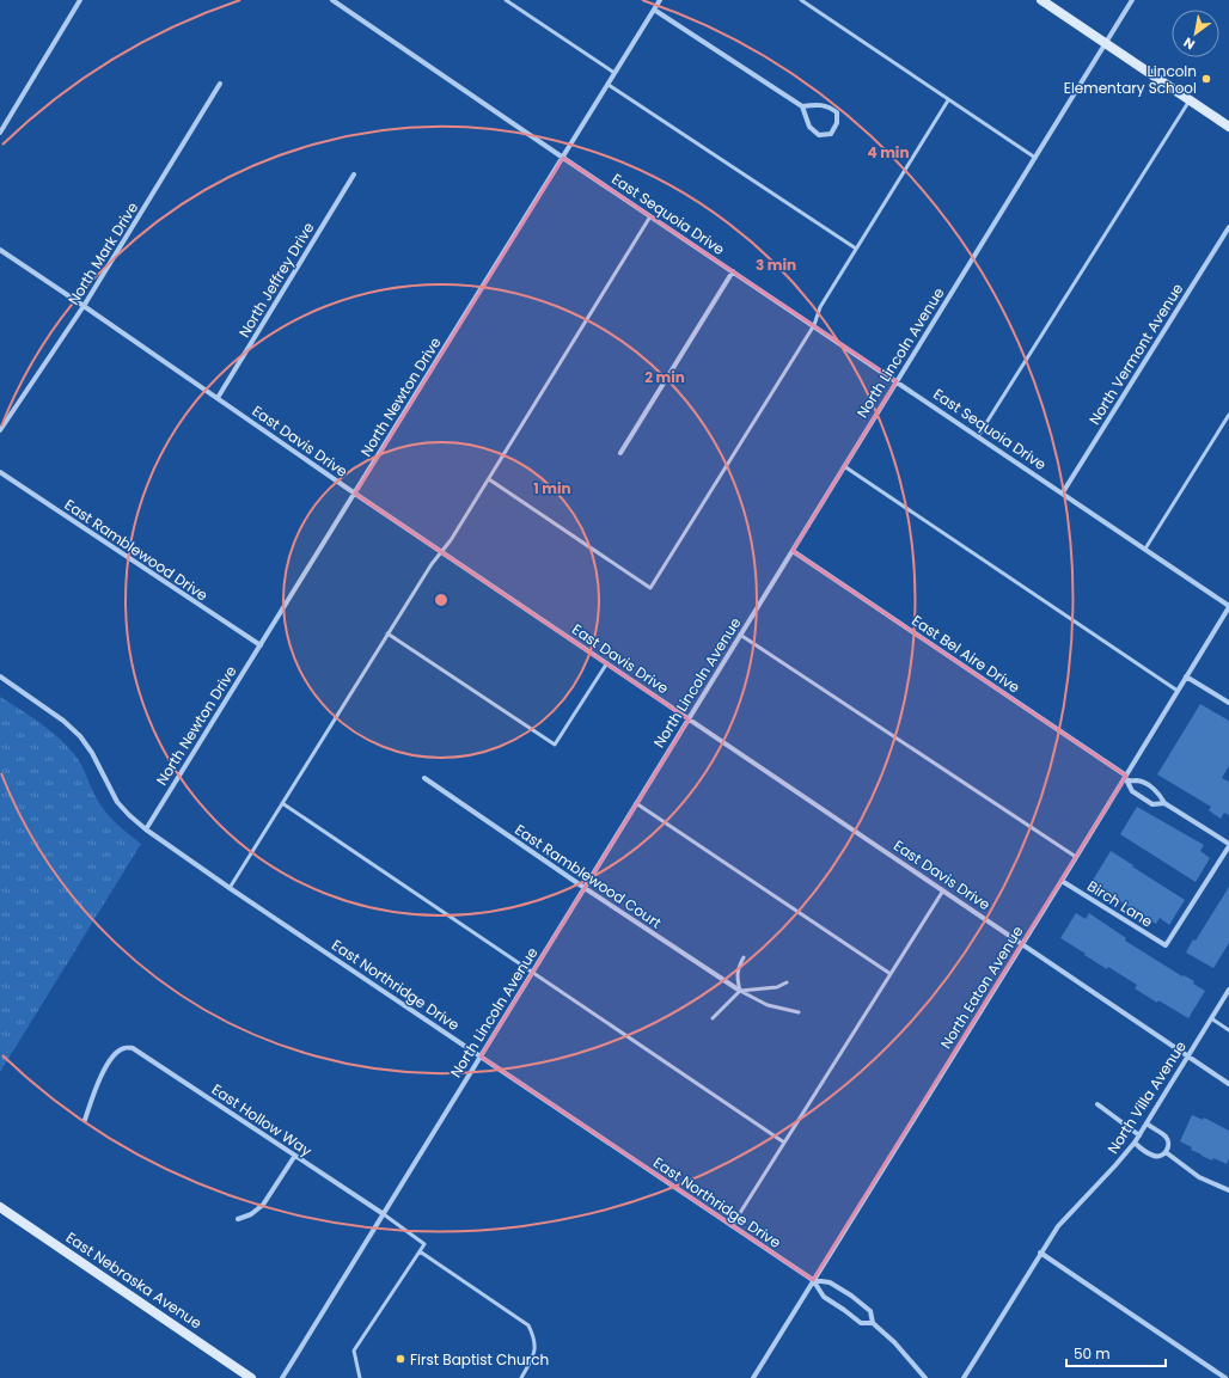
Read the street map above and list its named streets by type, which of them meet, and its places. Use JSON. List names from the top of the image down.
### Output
{
  "streets": {
    "street": [
      "East Sequoia Drive",
      "North Mark Drive",
      "North Jeffrey Drive",
      "North Lincoln Avenue",
      "North Vermont Avenue",
      "North Newton Drive",
      "East Davis Drive",
      "East Ramblewood Drive",
      "East Bel Aire Drive",
      "East Ramblewood Court",
      "Birch Lane",
      "East Northridge Drive",
      "North Eaton Avenue",
      "North Villa Avenue",
      "East Hollow Way",
      "East Nebraska Avenue"
    ]
  },
  "crossings": [
    ["East Sequoia Drive", "North Lincoln Avenue"],
    ["East Sequoia Drive", "North Vermont Avenue"],
    ["East Sequoia Drive", "North Newton Drive"],
    ["East Sequoia Drive", "North Eaton Avenue"],
    ["North Mark Drive", "East Davis Drive"],
    ["North Jeffrey Drive", "East Davis Drive"],
    ["North Lincoln Avenue", "East Davis Drive"],
    ["North Lincoln Avenue", "East Bel Aire Drive"],
    ["North Lincoln Avenue", "East Ramblewood Court"],
    ["North Lincoln Avenue", "East Northridge Drive"],
    ["North Lincoln Avenue", "East Hollow Way"],
    ["North Newton Drive", "East Davis Drive"],
    ["North Newton Drive", "East Ramblewood Drive"],
    ["North Newton Drive", "East Northridge Drive"],
    ["East Davis Drive", "North Eaton Avenue"],
    ["East Davis Drive", "North Villa Avenue"],
    ["East Bel Aire Drive", "North Eaton Avenue"],
    ["Birch Lane", "North Eaton Avenue"],
    ["East Northridge Drive", "North Eaton Avenue"]
  ],
  "places": ["Lincoln Elementary School", "First Baptist Church"],
  "scale_bar": "50 m",
  "north": "bottom left",
  "rings": [
    "4 min",
    "3 min",
    "2 min",
    "1 min"
  ]
}
